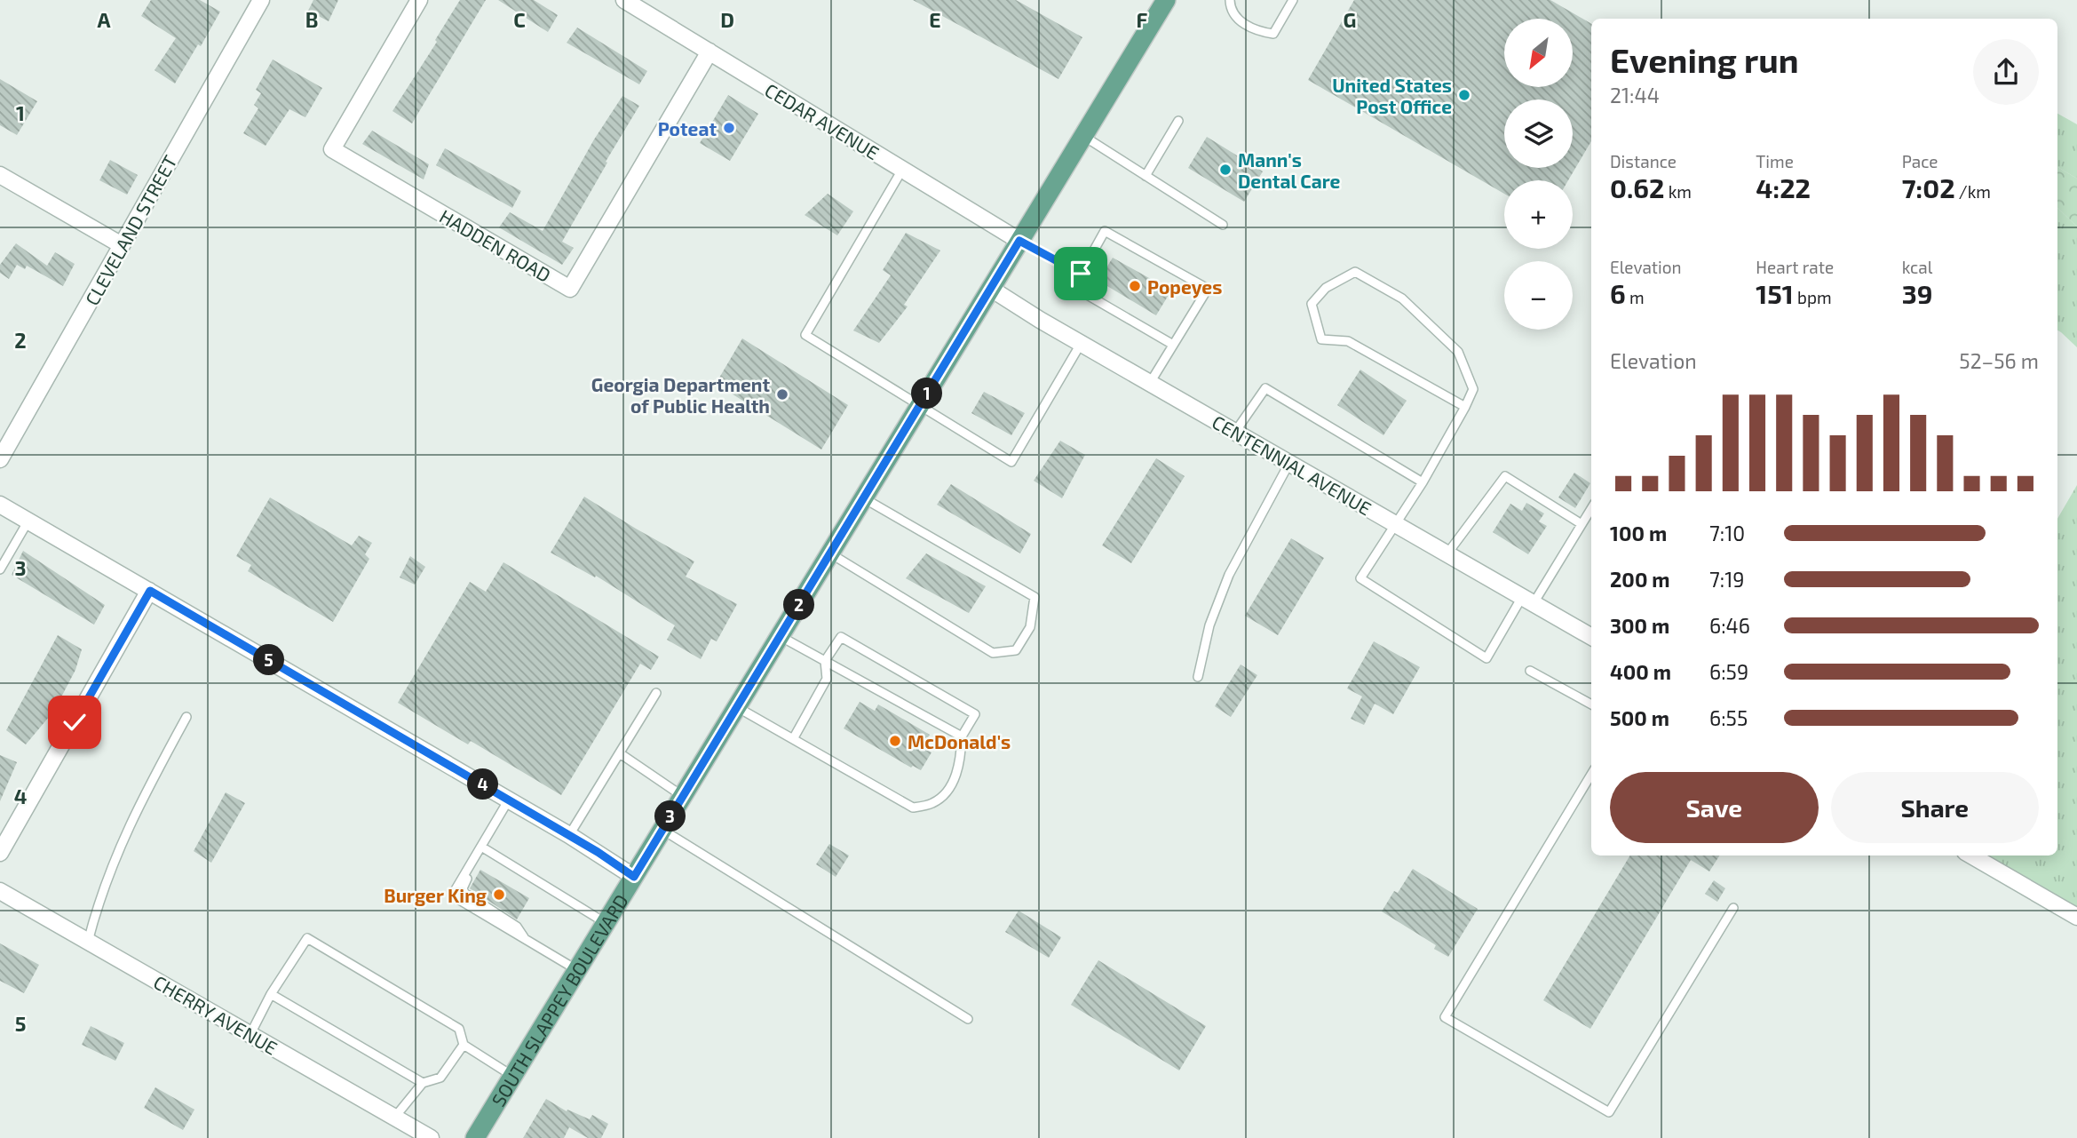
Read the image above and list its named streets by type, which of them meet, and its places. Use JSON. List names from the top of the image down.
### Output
{
  "streets": {
    "main road": ["SOUTH SLAPPEY BOULEVARD"],
    "street": [
      "CEDAR AVENUE",
      "CLEVELAND STREET",
      "HADDEN ROAD",
      "CENTENNIAL AVENUE",
      "CHERRY AVENUE"
    ]
  },
  "crossings": [
    ["CEDAR AVENUE", "HADDEN ROAD"],
    ["CEDAR AVENUE", "SOUTH SLAPPEY BOULEVARD"],
    ["CENTENNIAL AVENUE", "SOUTH SLAPPEY BOULEVARD"]
  ],
  "places": [
    "United States Post Office",
    "Poteat",
    "Mann's Dental Care",
    "Popeyes",
    "Georgia Department of Public Health",
    "McDonald's",
    "Burger King"
  ],
  "north": "bottom left",
  "page": {
    "map_buttons": ["+", "−"],
    "heading": ["Evening run", "21:44"],
    "stats": [
      ["Distance", "0.62 km"],
      ["Time", "4:22"],
      ["Pace", "7:02 /km"],
      ["Elevation", "6 m"],
      ["Heart rate", "151 bpm"],
      ["kcal", "39"]
    ],
    "chart": ["Elevation", "52–56 m"],
    "pins": [
      "1",
      "2",
      "5",
      "4",
      "3"
    ],
    "list": [
      {
        "name": "100 m",
        "note": "7:10"
      },
      {
        "name": "200 m",
        "note": "7:19"
      },
      {
        "name": "300 m",
        "note": "6:46"
      },
      {
        "name": "400 m",
        "note": "6:59"
      },
      {
        "name": "500 m",
        "note": "6:55"
      }
    ],
    "buttons": ["Save", "Share"]
  },
  "grid": {
    "columns": [
      "A",
      "B",
      "C",
      "D",
      "E",
      "F",
      "G"
    ],
    "rows": [
      "1",
      "2",
      "3",
      "4",
      "5"
    ]
  }
}
